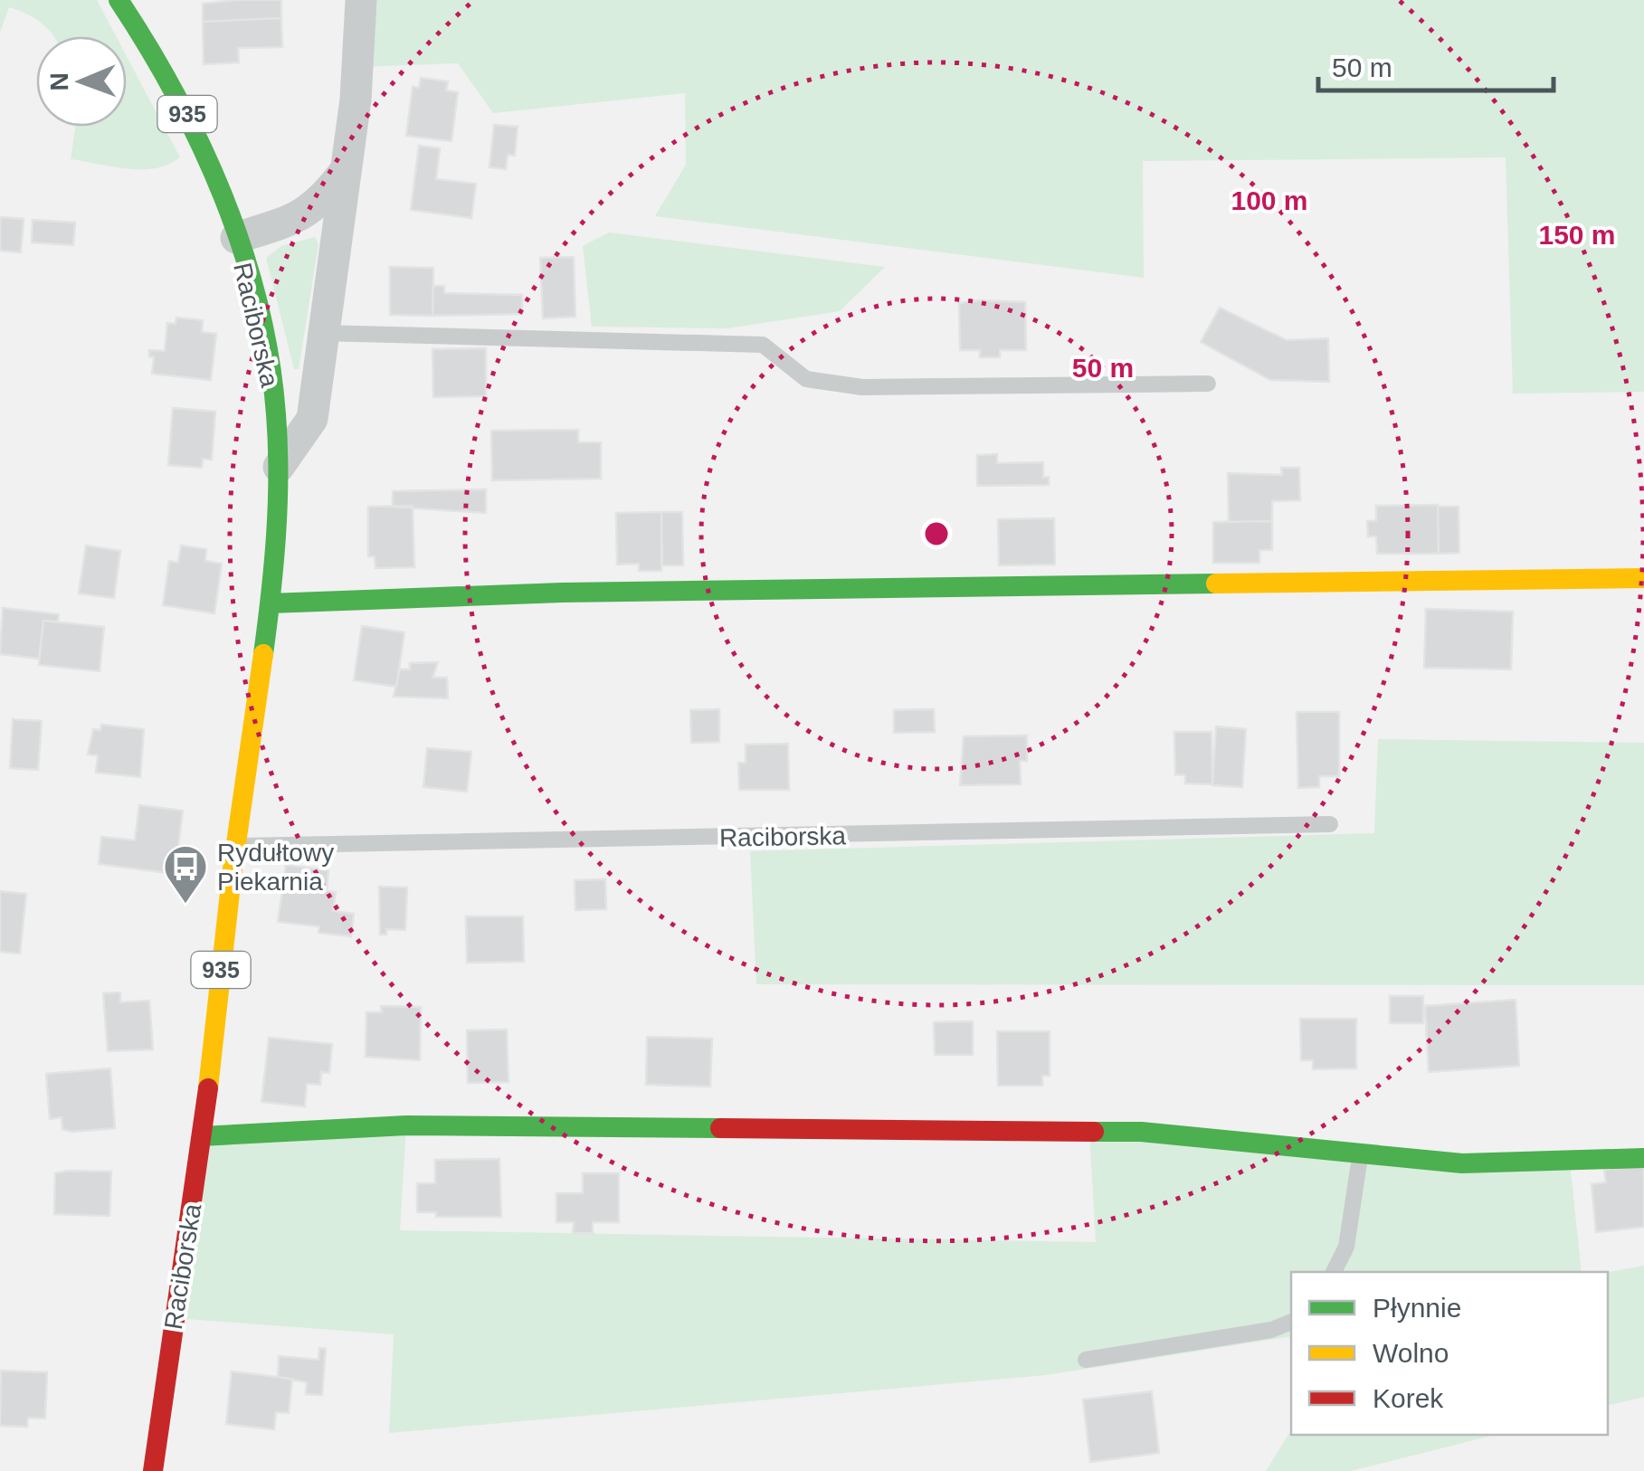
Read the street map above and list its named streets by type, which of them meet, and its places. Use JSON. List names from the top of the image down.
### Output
{
  "streets": {
    "street": ["935", "Raciborska"]
  },
  "places": {
    "bus stop": ["Rydułtowy Piekarnia"]
  },
  "legend": ["Płynnie", "Wolno", "Korek"],
  "scale_bar": "50 m",
  "north": "left",
  "rings": ["100 m", "150 m", "50 m"]
}
